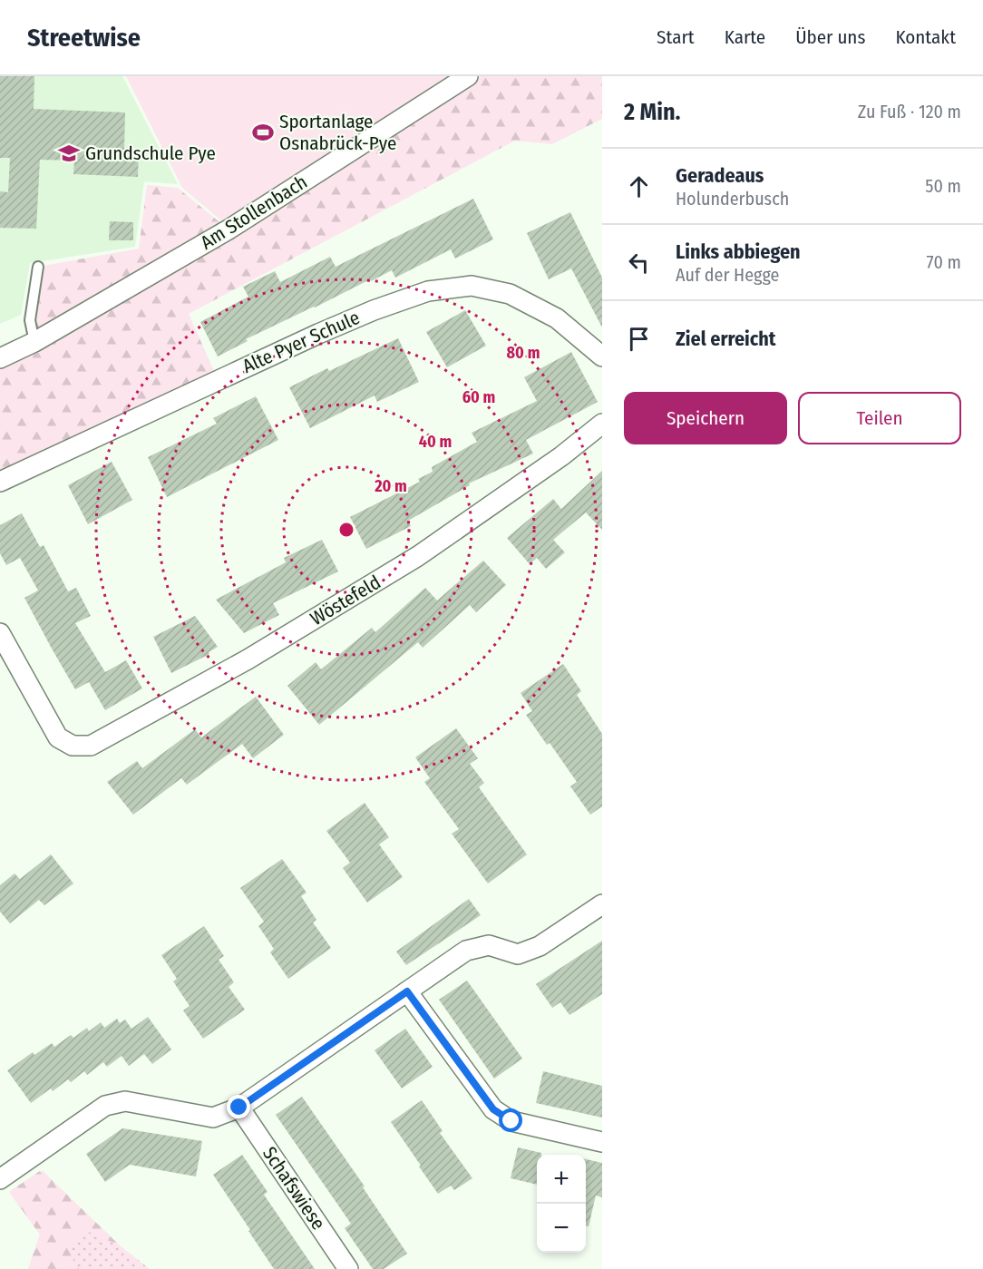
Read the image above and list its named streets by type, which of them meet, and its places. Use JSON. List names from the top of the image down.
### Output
{
  "streets": {
    "street": [
      "Am Stollenbach",
      "Alte Pyer Schule",
      "Wöstefeld",
      "Schafswiese"
    ]
  },
  "places": {
    "sports": ["Sportanlage Osnabrück-Pye"],
    "school or university": ["Grundschule Pye"]
  },
  "page": {
    "header": "Streetwise",
    "nav": [
      "Start",
      "Karte",
      "Über uns",
      "Kontakt"
    ],
    "heading": ["2 Min.", "Zu Fuß · 120 m"],
    "list": [
      ["Geradeaus", "Holunderbusch", "50 m"],
      ["Links abbiegen", "Auf der Hegge", "70 m"],
      "Ziel erreicht"
    ],
    "buttons": ["Speichern", "Teilen"],
    "map_buttons": ["+", "−"]
  },
  "rings": [
    "80 m",
    "60 m",
    "40 m",
    "20 m"
  ]
}
